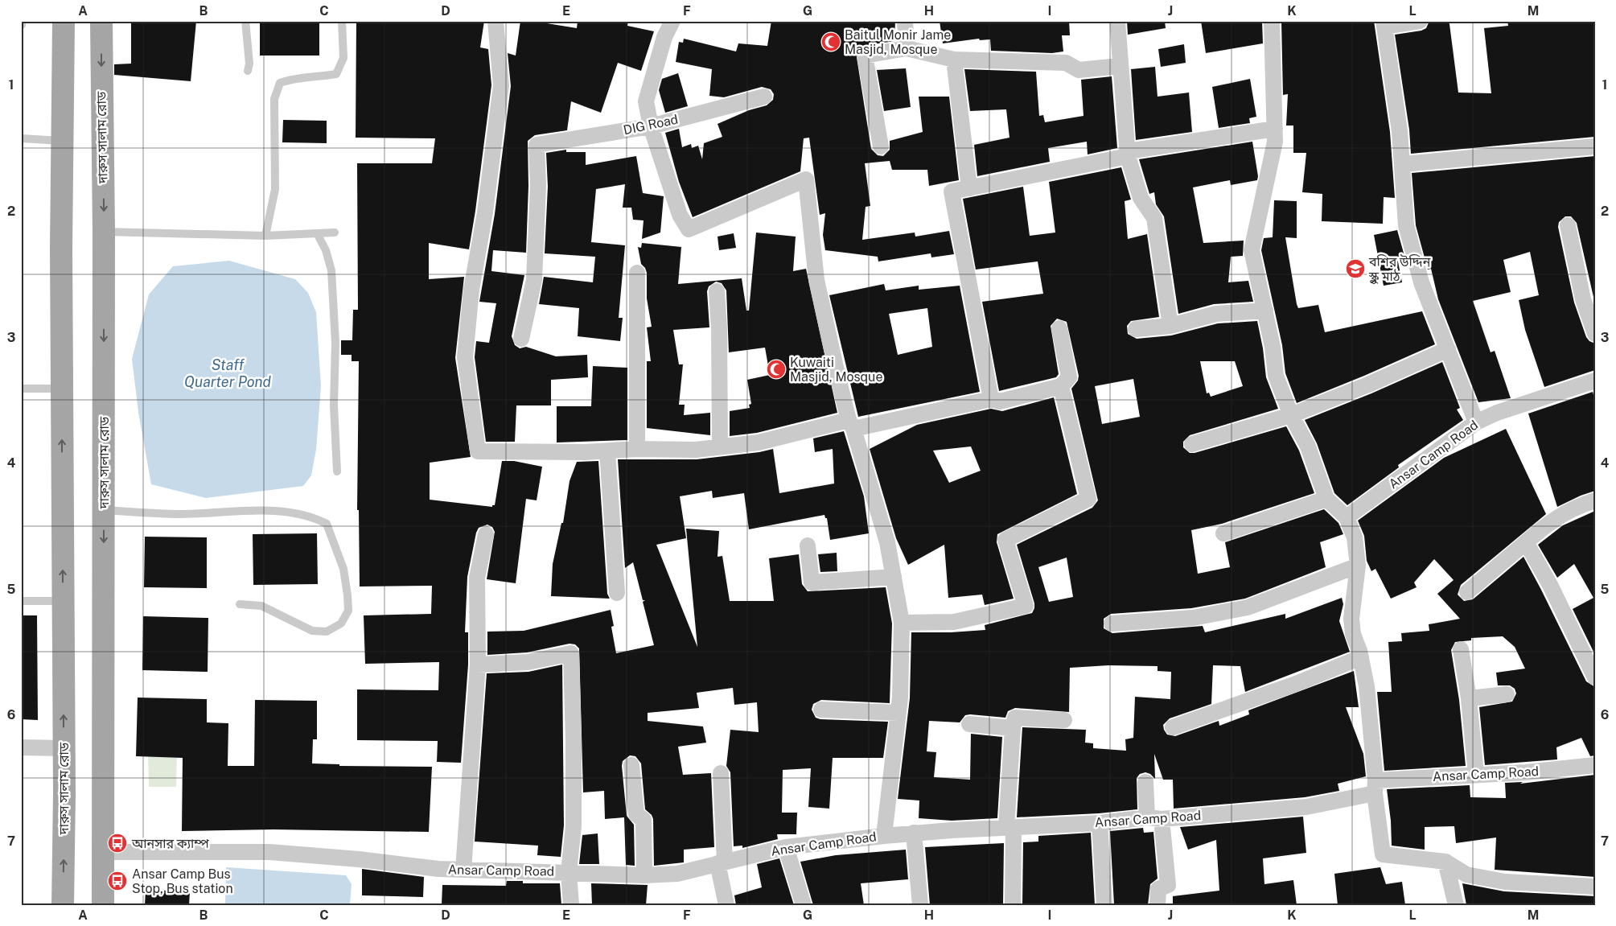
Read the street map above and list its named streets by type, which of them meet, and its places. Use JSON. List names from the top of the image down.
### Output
{
  "streets": {
    "main road": ["দারুস সালাম রোড"],
    "street": ["DIG Road", "Ansar Camp Road"]
  },
  "crossings": [
    ["দারুস সালাম রোড", "Ansar Camp Road"]
  ],
  "water": ["Staff Quarter Pond"],
  "places": {
    "mosque": ["Baitul Monir Jame Masjid, Mosque", "Kuwaiti Masjid, Mosque"],
    "school or university": ["বশির উদ্দিন স্কুল মাঠ"],
    "bus stop": ["আনসার ক্যাম্প", "Ansar Camp Bus Stop, Bus station"]
  },
  "grid": {
    "columns": [
      "A",
      "B",
      "C",
      "D",
      "E",
      "F",
      "G",
      "H",
      "I",
      "J",
      "K",
      "L",
      "M"
    ],
    "rows": [
      "1",
      "2",
      "3",
      "4",
      "5",
      "6",
      "7"
    ]
  }
}
